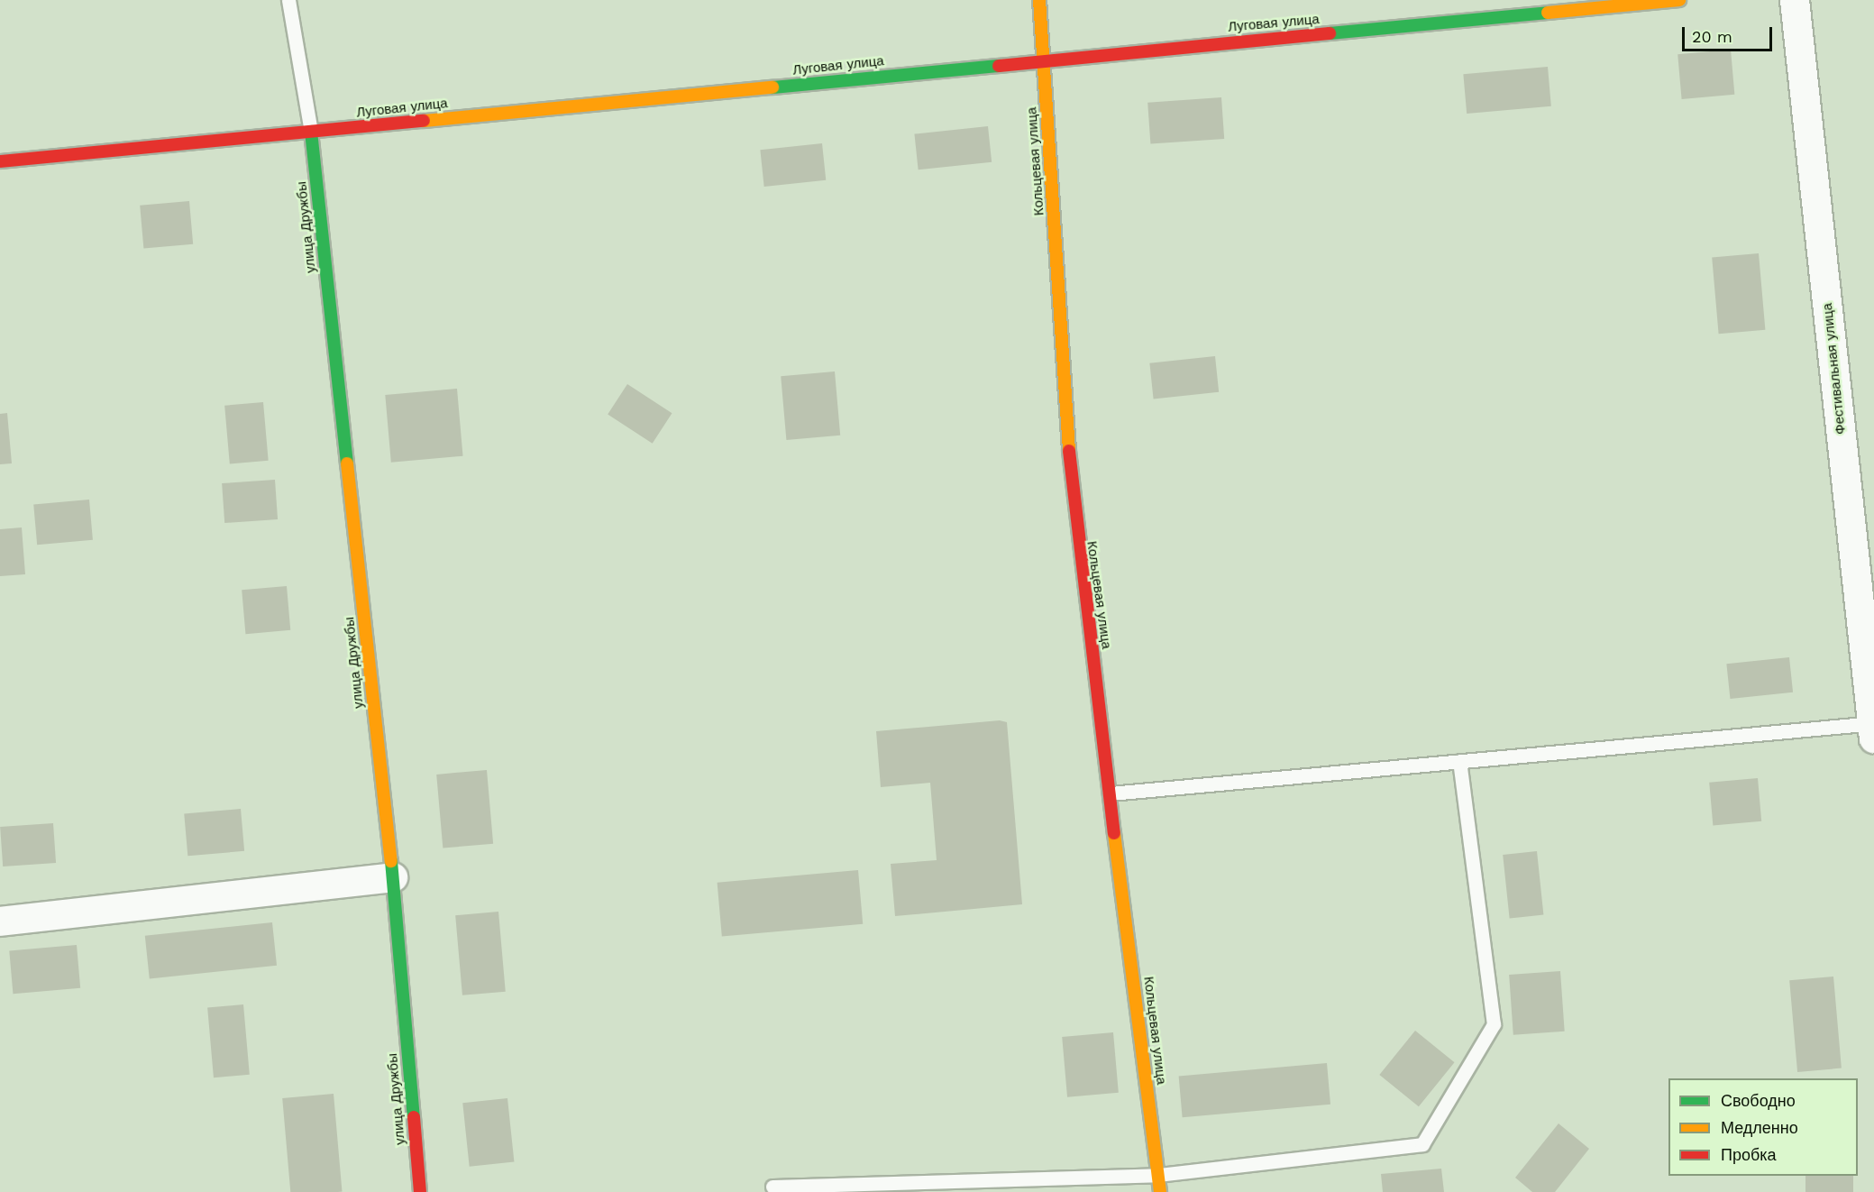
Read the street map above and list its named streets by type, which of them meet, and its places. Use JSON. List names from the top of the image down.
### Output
{
  "streets": {
    "street": [
      "Луговая улица",
      "Кольцевая улица",
      "улица Дружбы",
      "Фестивальная улица"
    ]
  },
  "crossings": [
    ["Луговая улица", "Кольцевая улица"],
    ["Луговая улица", "улица Дружбы"]
  ],
  "legend": ["Свободно", "Медленно", "Пробка"],
  "scale_bar": "20 m"
}
